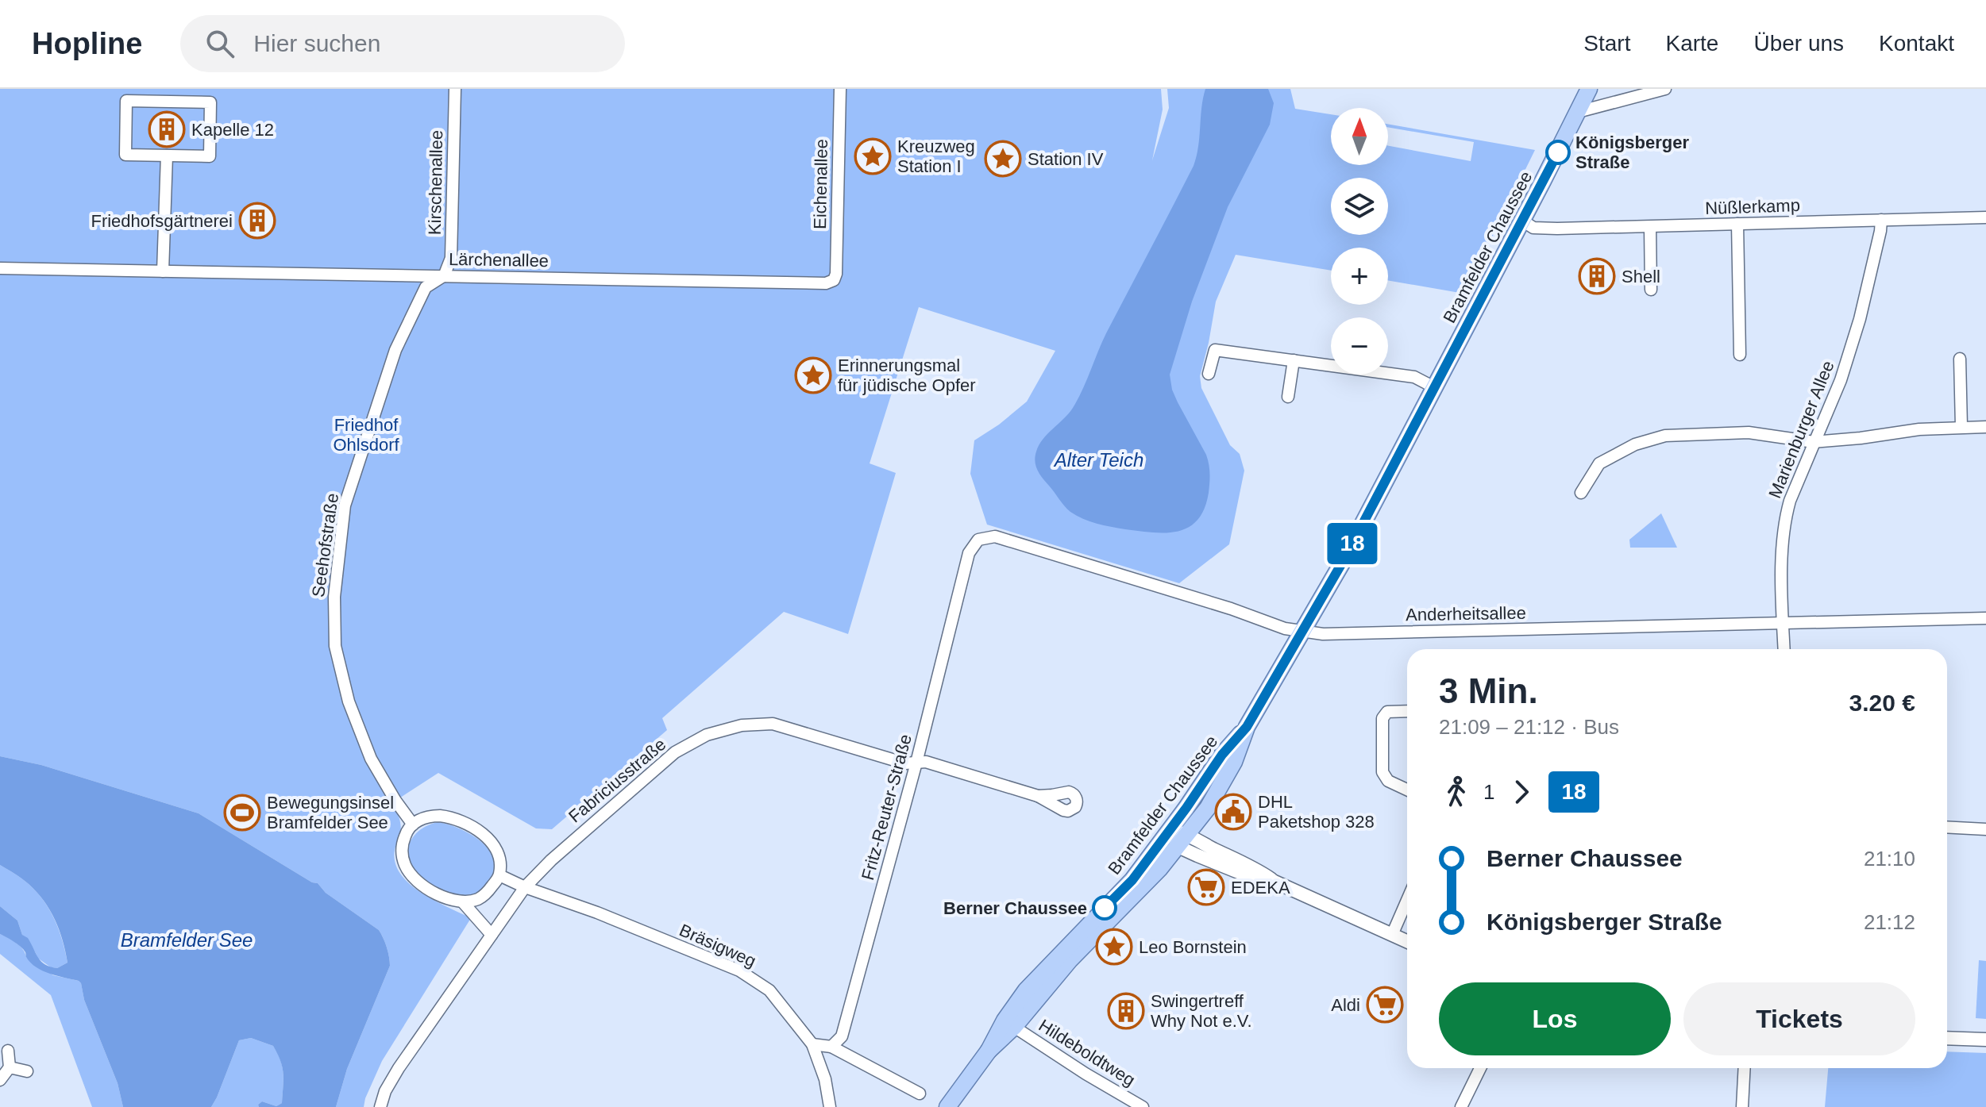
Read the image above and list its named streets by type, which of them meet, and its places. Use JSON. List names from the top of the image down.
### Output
{
  "streets": {
    "main road": ["Bramfelder Chaussee"],
    "street": [
      "Kirschenallee",
      "Eichenallee",
      "Nüßlerkamp",
      "Lärchenallee",
      "Marienburger Allee",
      "Seehofstraße",
      "Anderheitsallee",
      "Fabriciusstraße",
      "Fritz-Reuter-Straße",
      "Bräsigweg",
      "Hildeboldtweg"
    ]
  },
  "crossings": [
    ["Kirschenallee", "Lärchenallee"],
    ["Kirschenallee", "Seehofstraße"],
    ["Eichenallee", "Lärchenallee"],
    ["Nüßlerkamp", "Bramfelder Chaussee"],
    ["Nüßlerkamp", "Marienburger Allee"],
    ["Bramfelder Chaussee", "Anderheitsallee"],
    ["Bramfelder Chaussee", "Hildeboldtweg"],
    ["Lärchenallee", "Seehofstraße"],
    ["Marienburger Allee", "Anderheitsallee"],
    ["Seehofstraße", "Bräsigweg"],
    ["Anderheitsallee", "Fritz-Reuter-Straße"],
    ["Fabriciusstraße", "Fritz-Reuter-Straße"],
    ["Fabriciusstraße", "Bräsigweg"]
  ],
  "water": ["Alter Teich", "Bramfelder See"],
  "parks": ["Friedhof Ohlsdorf"],
  "places": {
    "building": [
      "Kapelle 12",
      "Friedhofsgärtnerei",
      "Shell",
      "Swingertreff Why Not e.V."
    ],
    "other": ["Königsberger Straße", "Berner Chaussee"],
    "place": [
      "Kreuzweg Station I",
      "Station IV",
      "Erinnerungsmal für jüdische Opfer",
      "Leo Bornstein"
    ],
    "public building": ["DHL Paketshop 328"],
    "sports": ["Bewegungsinsel Bramfelder See"],
    "supermarket": ["EDEKA", "Aldi"]
  },
  "lines": ["bus line 18"],
  "north": "top",
  "page": {
    "header": "Hopline",
    "search": "Hier suchen",
    "nav": [
      "Start",
      "Karte",
      "Über uns",
      "Kontakt"
    ],
    "on_map": "18",
    "map_buttons": ["+", "−"],
    "heading": ["3 Min.", "21:09 – 21:12 · Bus", "3.20 €"],
    "legs": ["1", "18"],
    "list": [
      {
        "name": "Berner Chaussee",
        "value": "21:10"
      },
      {
        "name": "Königsberger Straße",
        "value": "21:12"
      }
    ],
    "buttons": ["Los", "Tickets"]
  }
}
